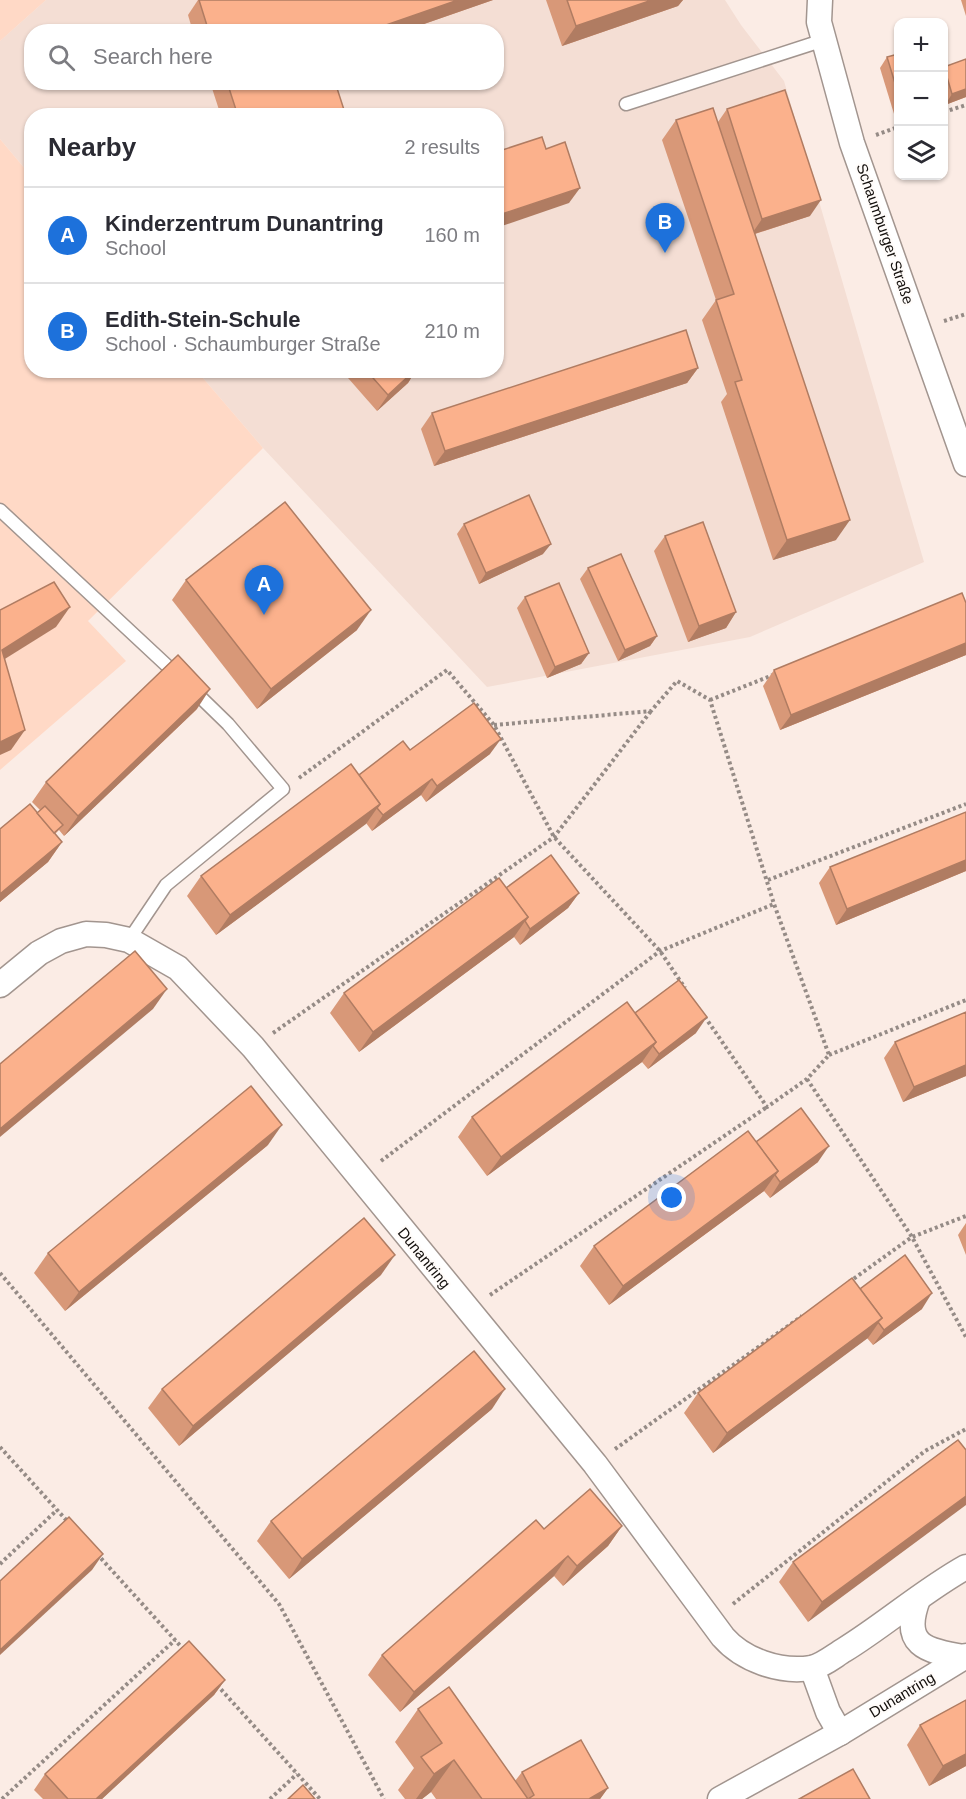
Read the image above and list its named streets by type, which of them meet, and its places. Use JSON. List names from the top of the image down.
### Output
{
  "streets": {
    "street": ["Schaumburger Straße", "Dunantring"]
  },
  "page": {
    "map_buttons": ["+", "−"],
    "search": "Search here",
    "heading": ["Nearby", "2 results"],
    "list": [
      {
        "mark": "A",
        "name": "Kinderzentrum Dunantring",
        "note": "School",
        "value": "160 m"
      },
      {
        "mark": "B",
        "name": "Edith-Stein-Schule",
        "note": "School · Schaumburger Straße",
        "value": "210 m"
      }
    ],
    "pins": ["B", "A"]
  }
}
